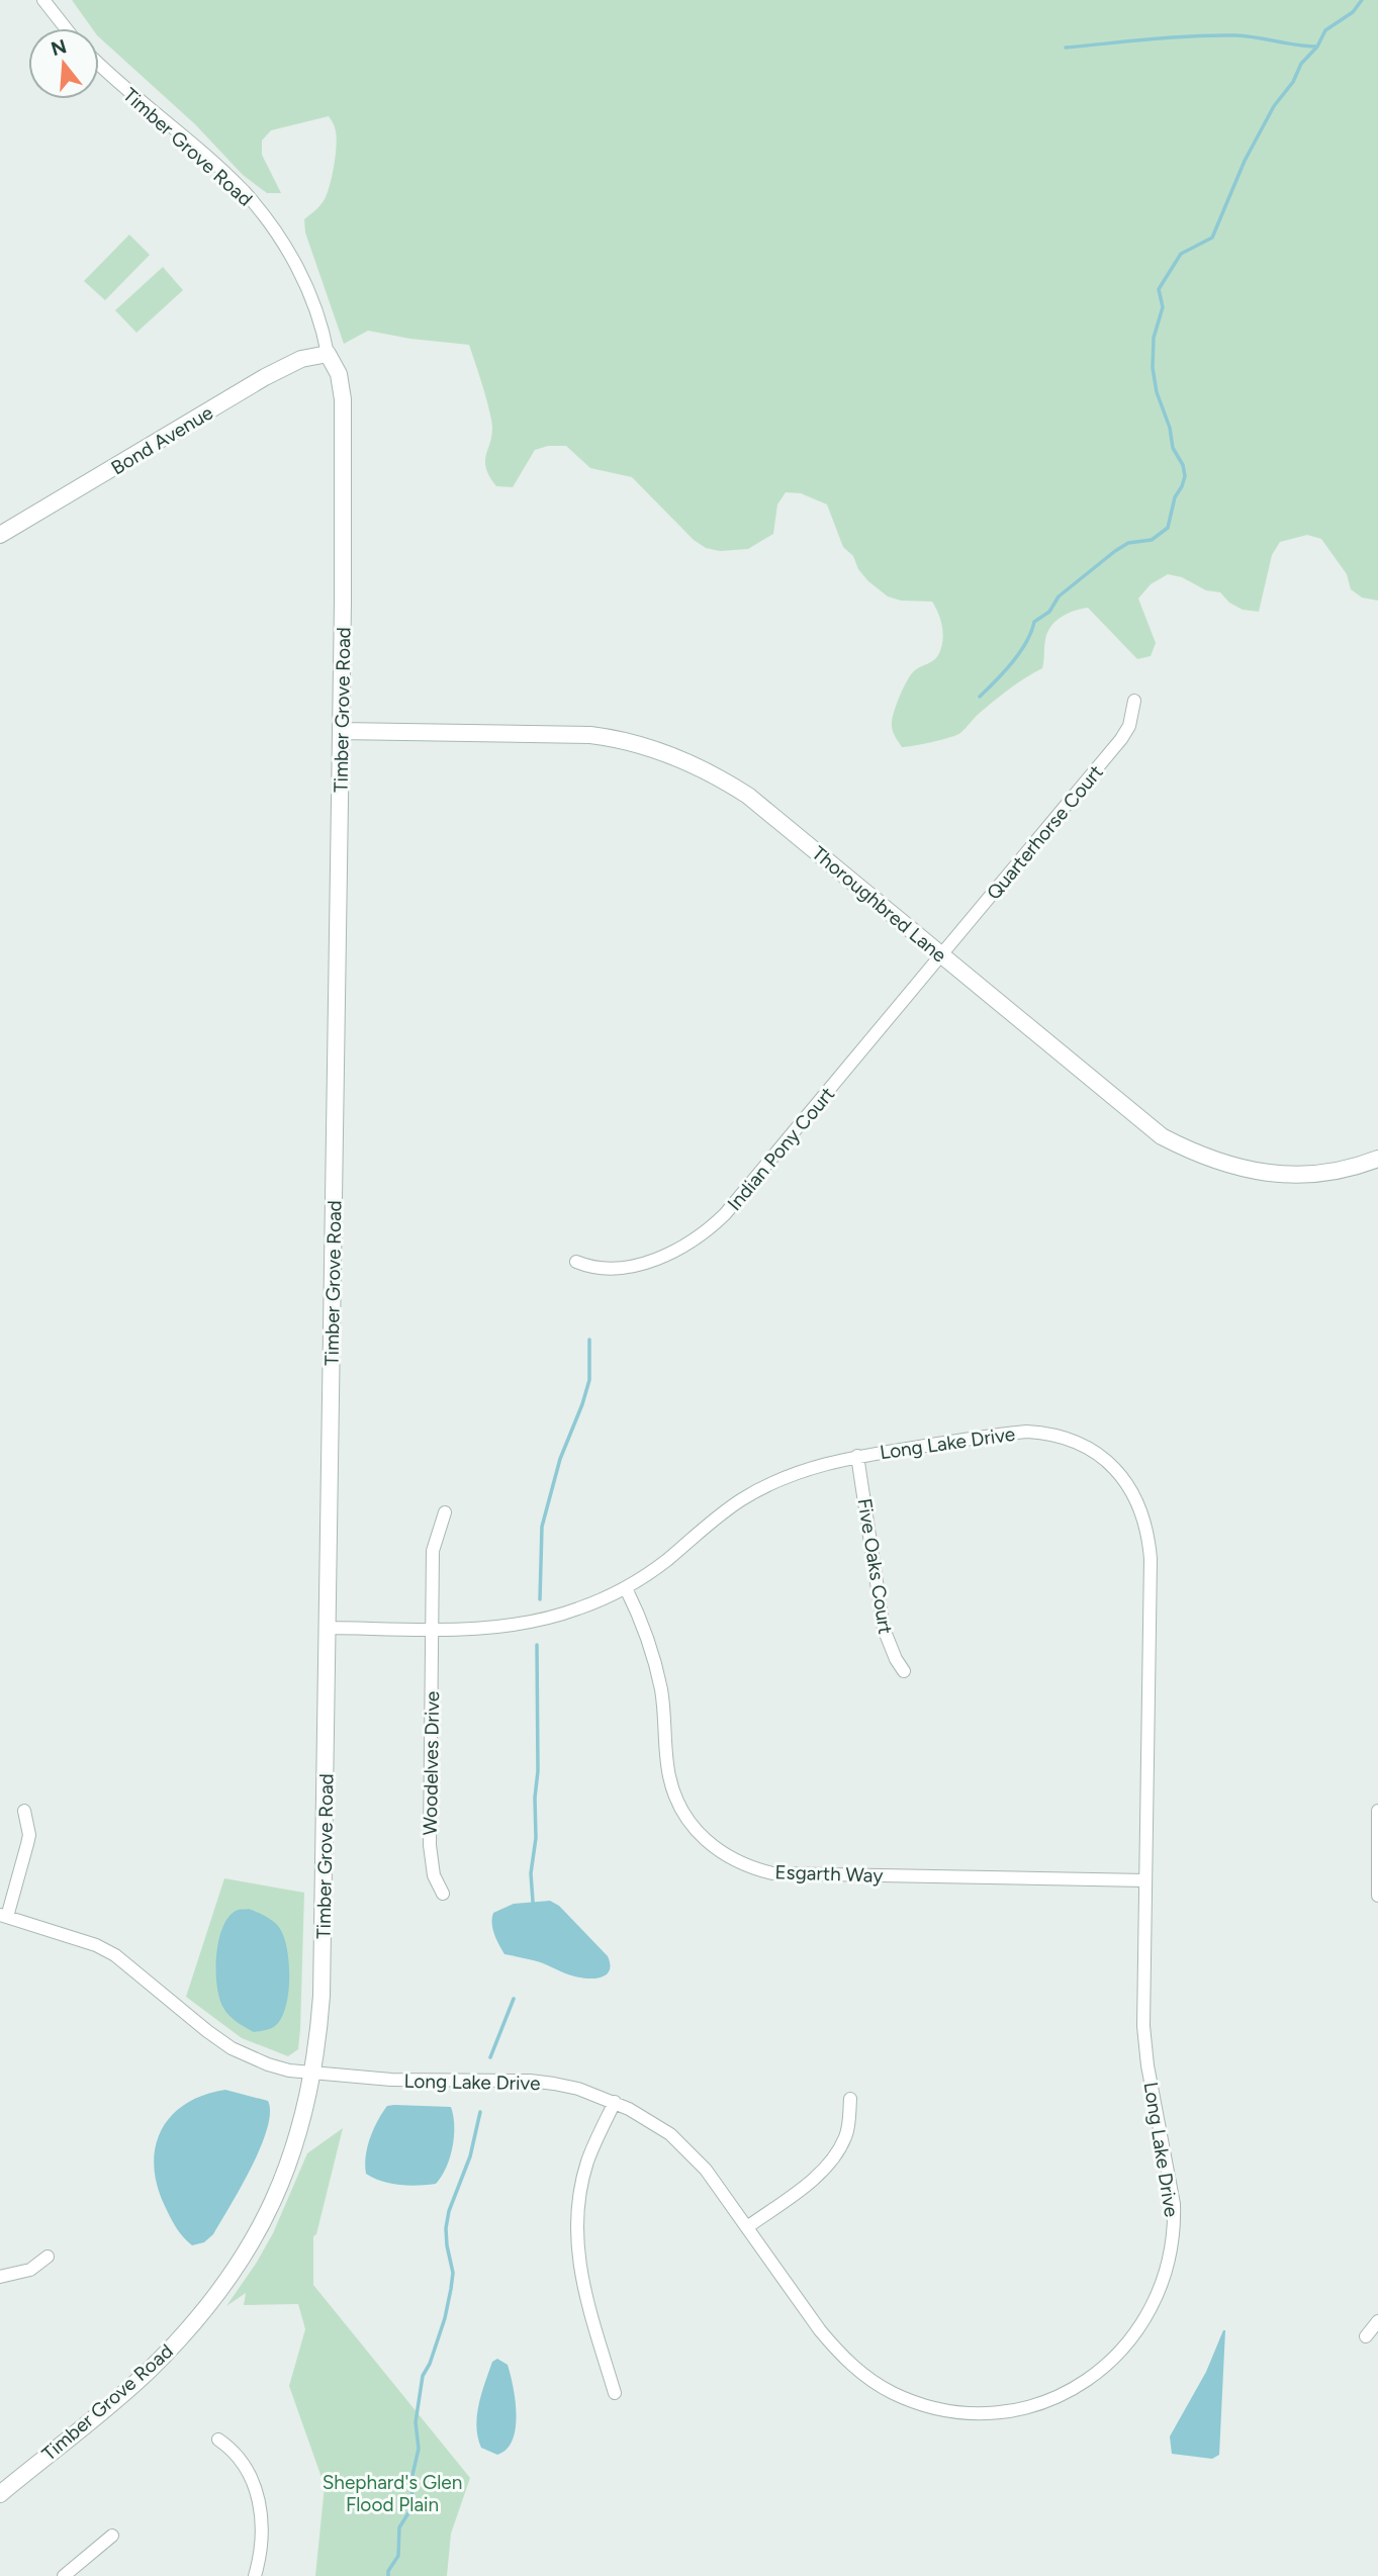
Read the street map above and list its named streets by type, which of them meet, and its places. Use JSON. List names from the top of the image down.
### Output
{
  "streets": {
    "street": [
      "Timber Grove Road",
      "Bond Avenue",
      "Quarterhorse Court",
      "Thoroughbred Lane",
      "Indian Pony Court",
      "Long Lake Drive",
      "Five Oaks Court",
      "Woodelves Drive",
      "Esgarth Way"
    ]
  },
  "crossings": [
    ["Timber Grove Road", "Bond Avenue"],
    ["Timber Grove Road", "Thoroughbred Lane"],
    ["Timber Grove Road", "Long Lake Drive"],
    ["Quarterhorse Court", "Thoroughbred Lane"],
    ["Quarterhorse Court", "Indian Pony Court"],
    ["Thoroughbred Lane", "Indian Pony Court"],
    ["Long Lake Drive", "Five Oaks Court"],
    ["Long Lake Drive", "Woodelves Drive"],
    ["Long Lake Drive", "Esgarth Way"]
  ],
  "parks": ["Shephard's Glen Flood Plain"],
  "north": "top"
}
